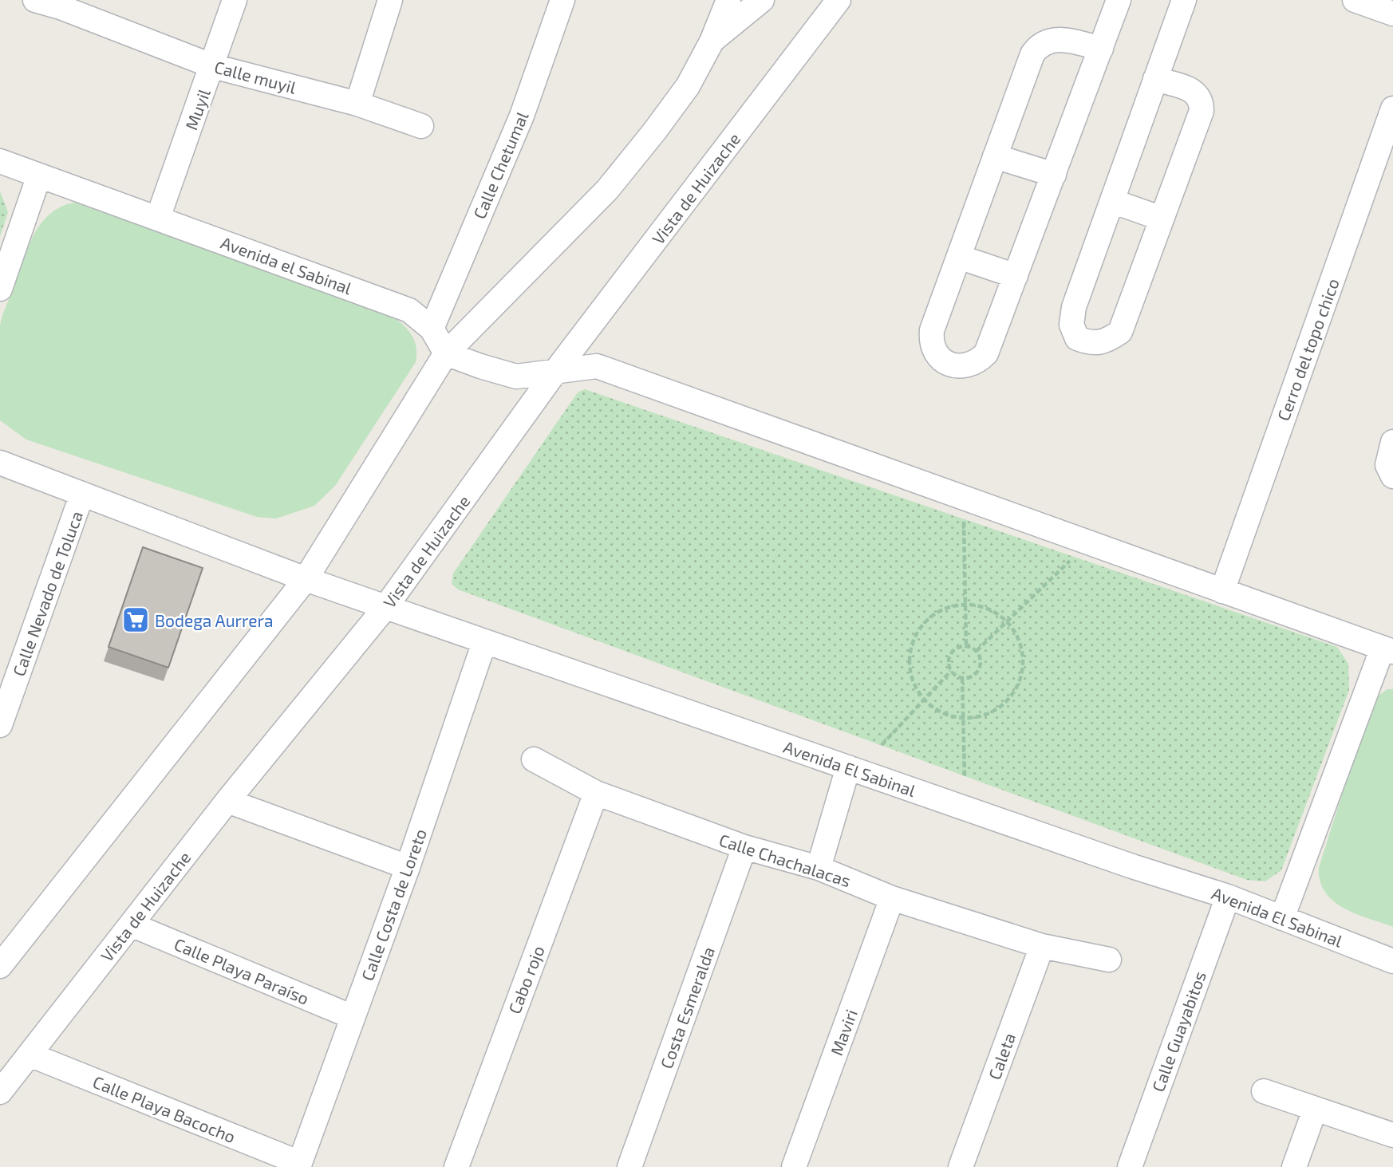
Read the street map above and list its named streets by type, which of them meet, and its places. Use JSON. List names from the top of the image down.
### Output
{
  "streets": {
    "street": [
      "Calle muyil",
      "Muyil",
      "Calle Chetumal",
      "Vista de Huizache",
      "Avenida el Sabinal",
      "Cerro del topo chico",
      "Calle Nevado de Toluca",
      "Avenida El Sabinal",
      "Calle Chachalacas",
      "Calle Costa de Loreto",
      "Calle Playa Paraíso",
      "Cabo rojo",
      "Costa Esmeralda",
      "Calle Guayabitos",
      "Maviri",
      "Caleta",
      "Calle Playa Bacocho"
    ]
  },
  "crossings": [
    ["Calle muyil", "Muyil"],
    ["Muyil", "Avenida el Sabinal"],
    ["Calle Chetumal", "Avenida el Sabinal"],
    ["Vista de Huizache", "Avenida El Sabinal"],
    ["Vista de Huizache", "Calle Playa Paraíso"],
    ["Vista de Huizache", "Calle Playa Bacocho"],
    ["Avenida El Sabinal", "Calle Costa de Loreto"],
    ["Avenida El Sabinal", "Calle Guayabitos"],
    ["Calle Chachalacas", "Cabo rojo"],
    ["Calle Chachalacas", "Costa Esmeralda"],
    ["Calle Chachalacas", "Maviri"],
    ["Calle Chachalacas", "Caleta"],
    ["Calle Costa de Loreto", "Calle Playa Paraíso"],
    ["Calle Costa de Loreto", "Calle Playa Bacocho"]
  ],
  "places": {
    "supermarket": ["Bodega Aurrera"]
  }
}
